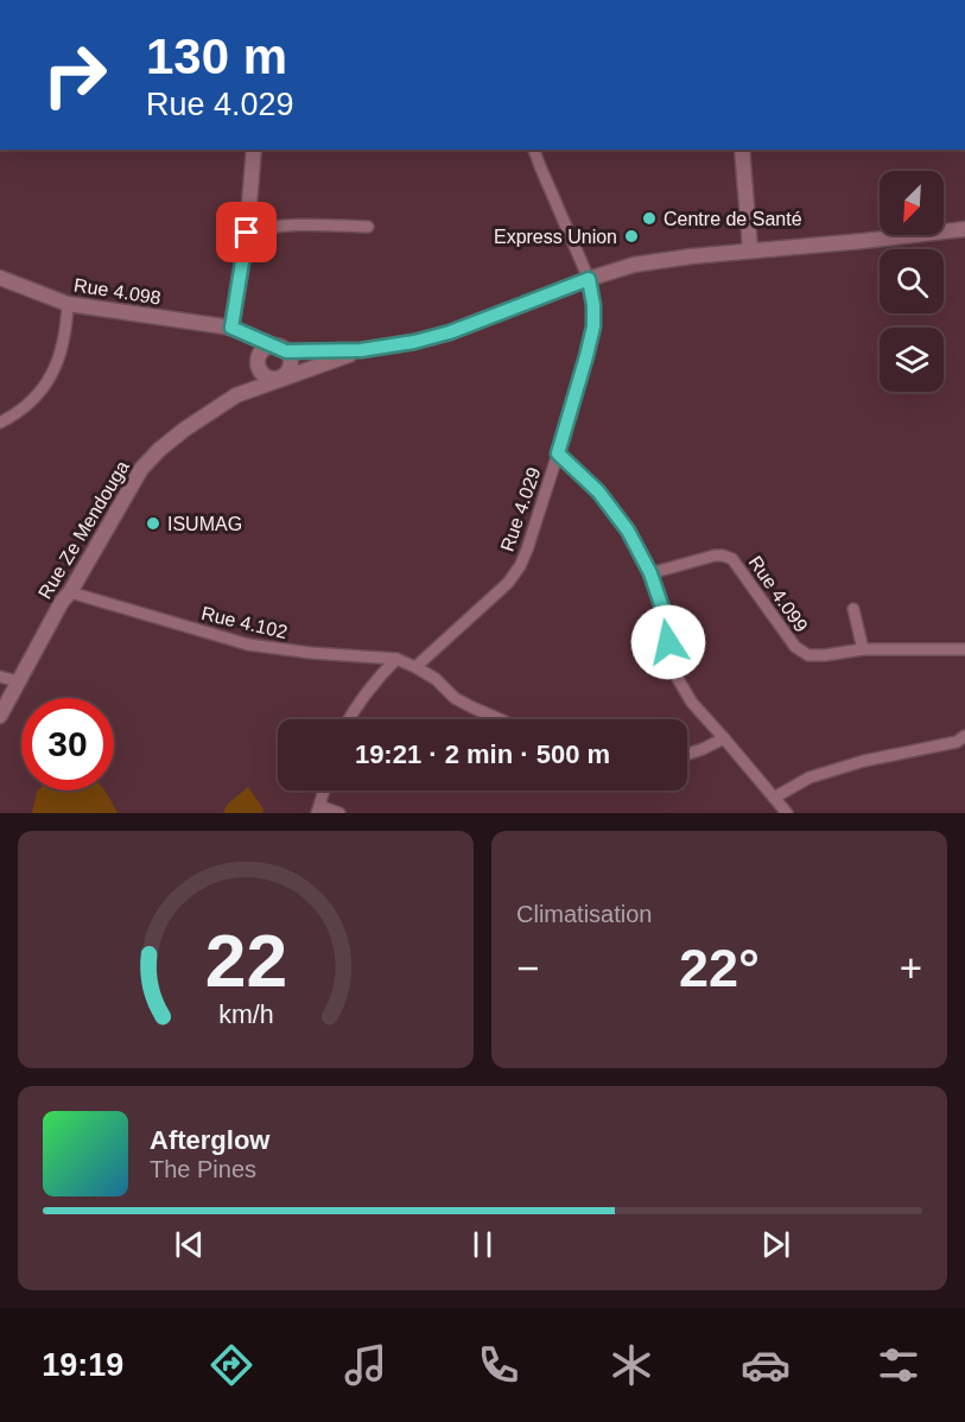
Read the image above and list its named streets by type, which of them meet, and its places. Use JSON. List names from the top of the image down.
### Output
{
  "streets": {
    "main road": ["Rue 4.098", "Rue Ze Mendouga"],
    "street": ["Rue 4.029", "Rue 4.099", "Rue 4.102"]
  },
  "crossings": [
    ["Rue 4.029", "Rue Ze Mendouga"],
    ["Rue 4.029", "Rue 4.102"],
    ["Rue Ze Mendouga", "Rue 4.102"]
  ],
  "places": ["Centre de Santé", "Express Union", "ISUMAG"],
  "north": "bottom left",
  "page": {
    "turn": ["130 m", "Rue 4.029"],
    "limit": "30",
    "trip": "19:21 · 2 min · 500 m",
    "tile": "Climatisation",
    "heat": ["−", "22°", "+"],
    "song": ["Afterglow", "The Pines"],
    "tabs": "19:19",
    "gauge": ["22", "km/h"]
  }
}
